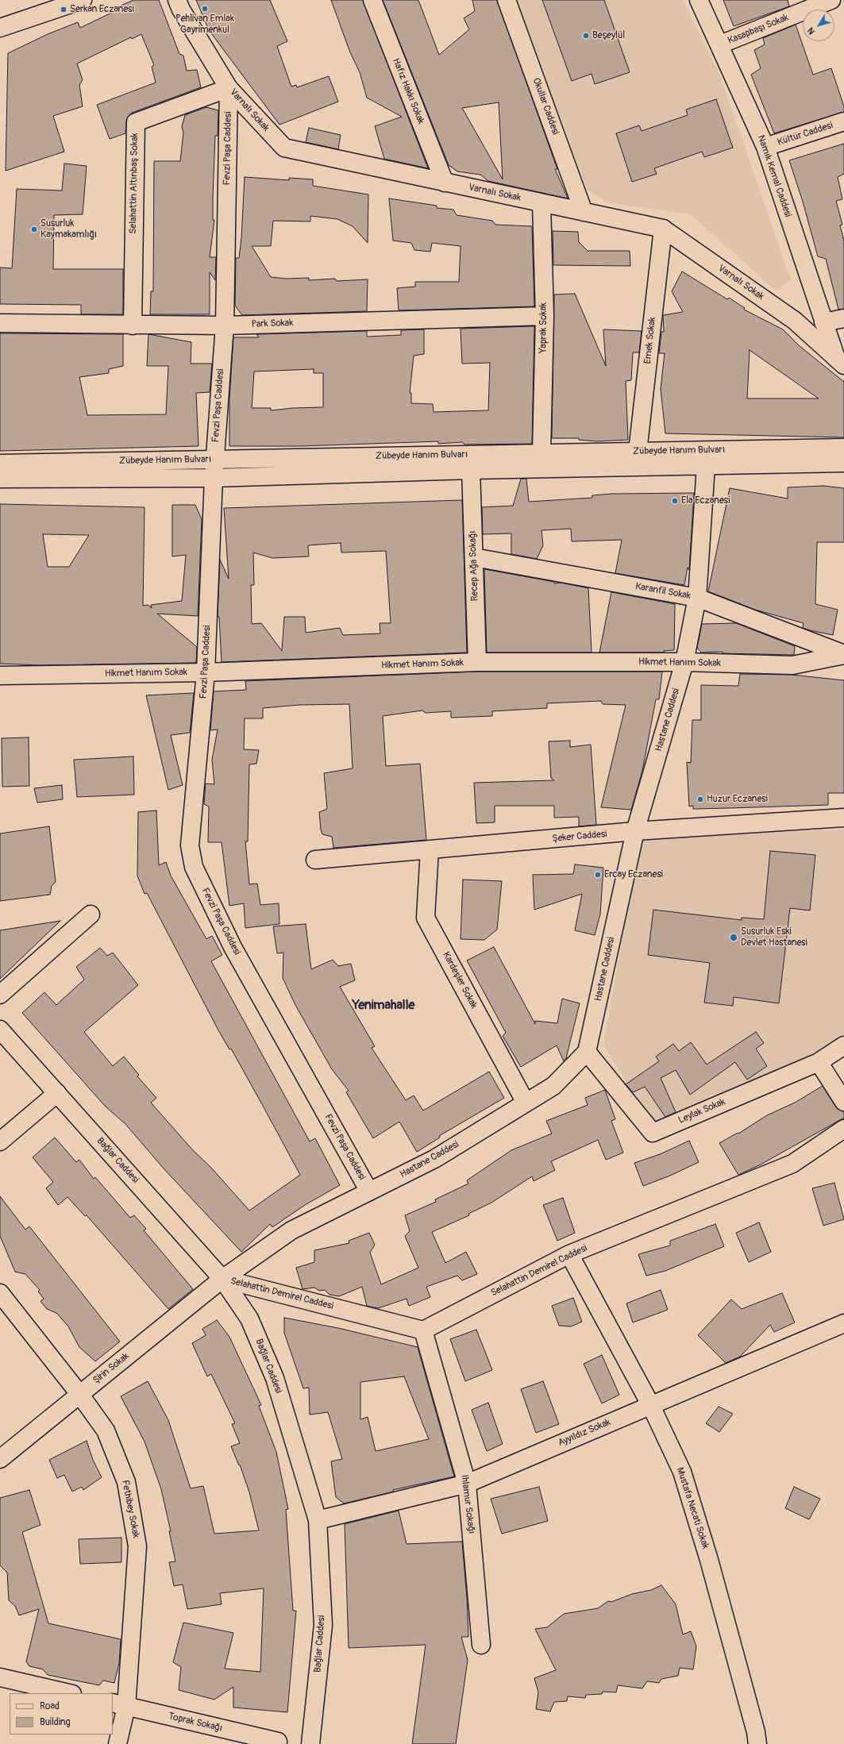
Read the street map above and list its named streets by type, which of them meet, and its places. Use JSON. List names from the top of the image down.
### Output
{
  "streets": {
    "street": [
      "Kasapbaşı Sokak",
      "Hafız Hakkı Sokak",
      "Okullar Caddesi",
      "Varnalı Sokak",
      "Kültür Caddesi",
      "Fevzi Paşa Caddesi",
      "Namık Kemal Caddesi",
      "Selahattin Altınbaş Sokak",
      "Park Sokak",
      "Yaprak Sokak",
      "Emek Sokak",
      "Zübeyde Hanım Bulvarı",
      "Recep Ağa Sokağı",
      "Karanfil Sokak",
      "Hikmet Hanım Sokak",
      "Hastane Caddesi",
      "Şeker Caddesi",
      "Kardeşler Sokak",
      "Leylak Sokak",
      "Bağlar Caddesi",
      "Selahattin Demirel Caddesi",
      "Şirin Sokak",
      "Ayyıldız Sokak",
      "Ihlamur Sokağı",
      "Mustafa Necati Sokak",
      "Fethibey Sokak",
      "Toprak Sokağı"
    ]
  },
  "crossings": [
    ["Kasapbaşı Sokak", "Namık Kemal Caddesi"],
    ["Hafız Hakkı Sokak", "Varnalı Sokak"],
    ["Okullar Caddesi", "Varnalı Sokak"],
    ["Varnalı Sokak", "Fevzi Paşa Caddesi"],
    ["Varnalı Sokak", "Namık Kemal Caddesi"],
    ["Varnalı Sokak", "Selahattin Altınbaş Sokak"],
    ["Varnalı Sokak", "Yaprak Sokak"],
    ["Varnalı Sokak", "Emek Sokak"],
    ["Kültür Caddesi", "Namık Kemal Caddesi"],
    ["Fevzi Paşa Caddesi", "Selahattin Altınbaş Sokak"],
    ["Fevzi Paşa Caddesi", "Park Sokak"],
    ["Fevzi Paşa Caddesi", "Zübeyde Hanım Bulvarı"],
    ["Fevzi Paşa Caddesi", "Hikmet Hanım Sokak"],
    ["Fevzi Paşa Caddesi", "Hastane Caddesi"],
    ["Selahattin Altınbaş Sokak", "Park Sokak"],
    ["Park Sokak", "Yaprak Sokak"],
    ["Yaprak Sokak", "Zübeyde Hanım Bulvarı"],
    ["Emek Sokak", "Zübeyde Hanım Bulvarı"],
    ["Recep Ağa Sokağı", "Karanfil Sokak"],
    ["Recep Ağa Sokağı", "Hikmet Hanım Sokak"],
    ["Karanfil Sokak", "Hikmet Hanım Sokak"],
    ["Karanfil Sokak", "Hastane Caddesi"],
    ["Hikmet Hanım Sokak", "Hastane Caddesi"],
    ["Hastane Caddesi", "Şeker Caddesi"],
    ["Hastane Caddesi", "Kardeşler Sokak"],
    ["Hastane Caddesi", "Leylak Sokak"],
    ["Hastane Caddesi", "Bağlar Caddesi"],
    ["Hastane Caddesi", "Selahattin Demirel Caddesi"],
    ["Hastane Caddesi", "Şirin Sokak"],
    ["Şeker Caddesi", "Kardeşler Sokak"],
    ["Bağlar Caddesi", "Selahattin Demirel Caddesi"],
    ["Bağlar Caddesi", "Şirin Sokak"],
    ["Bağlar Caddesi", "Ayyıldız Sokak"],
    ["Selahattin Demirel Caddesi", "Şirin Sokak"],
    ["Selahattin Demirel Caddesi", "Ihlamur Sokağı"],
    ["Selahattin Demirel Caddesi", "Mustafa Necati Sokak"],
    ["Şirin Sokak", "Fethibey Sokak"],
    ["Ayyıldız Sokak", "Ihlamur Sokağı"],
    ["Ayyıldız Sokak", "Mustafa Necati Sokak"],
    ["Fethibey Sokak", "Toprak Sokağı"]
  ],
  "districts": ["Yenimahalle"],
  "places": [
    "Pehlivan Emlak Gayrimenkul",
    "Serkan Eczanesi",
    "Beşeylül",
    "Susurluk Kaymakamlığı",
    "Ela Eczanesi",
    "Huzur Eczanesi",
    "Ercay Eczanesi",
    "Susurluk Eski Devlet Hastanesi"
  ],
  "legend": ["Road", "Building"],
  "north": "bottom left"
}
